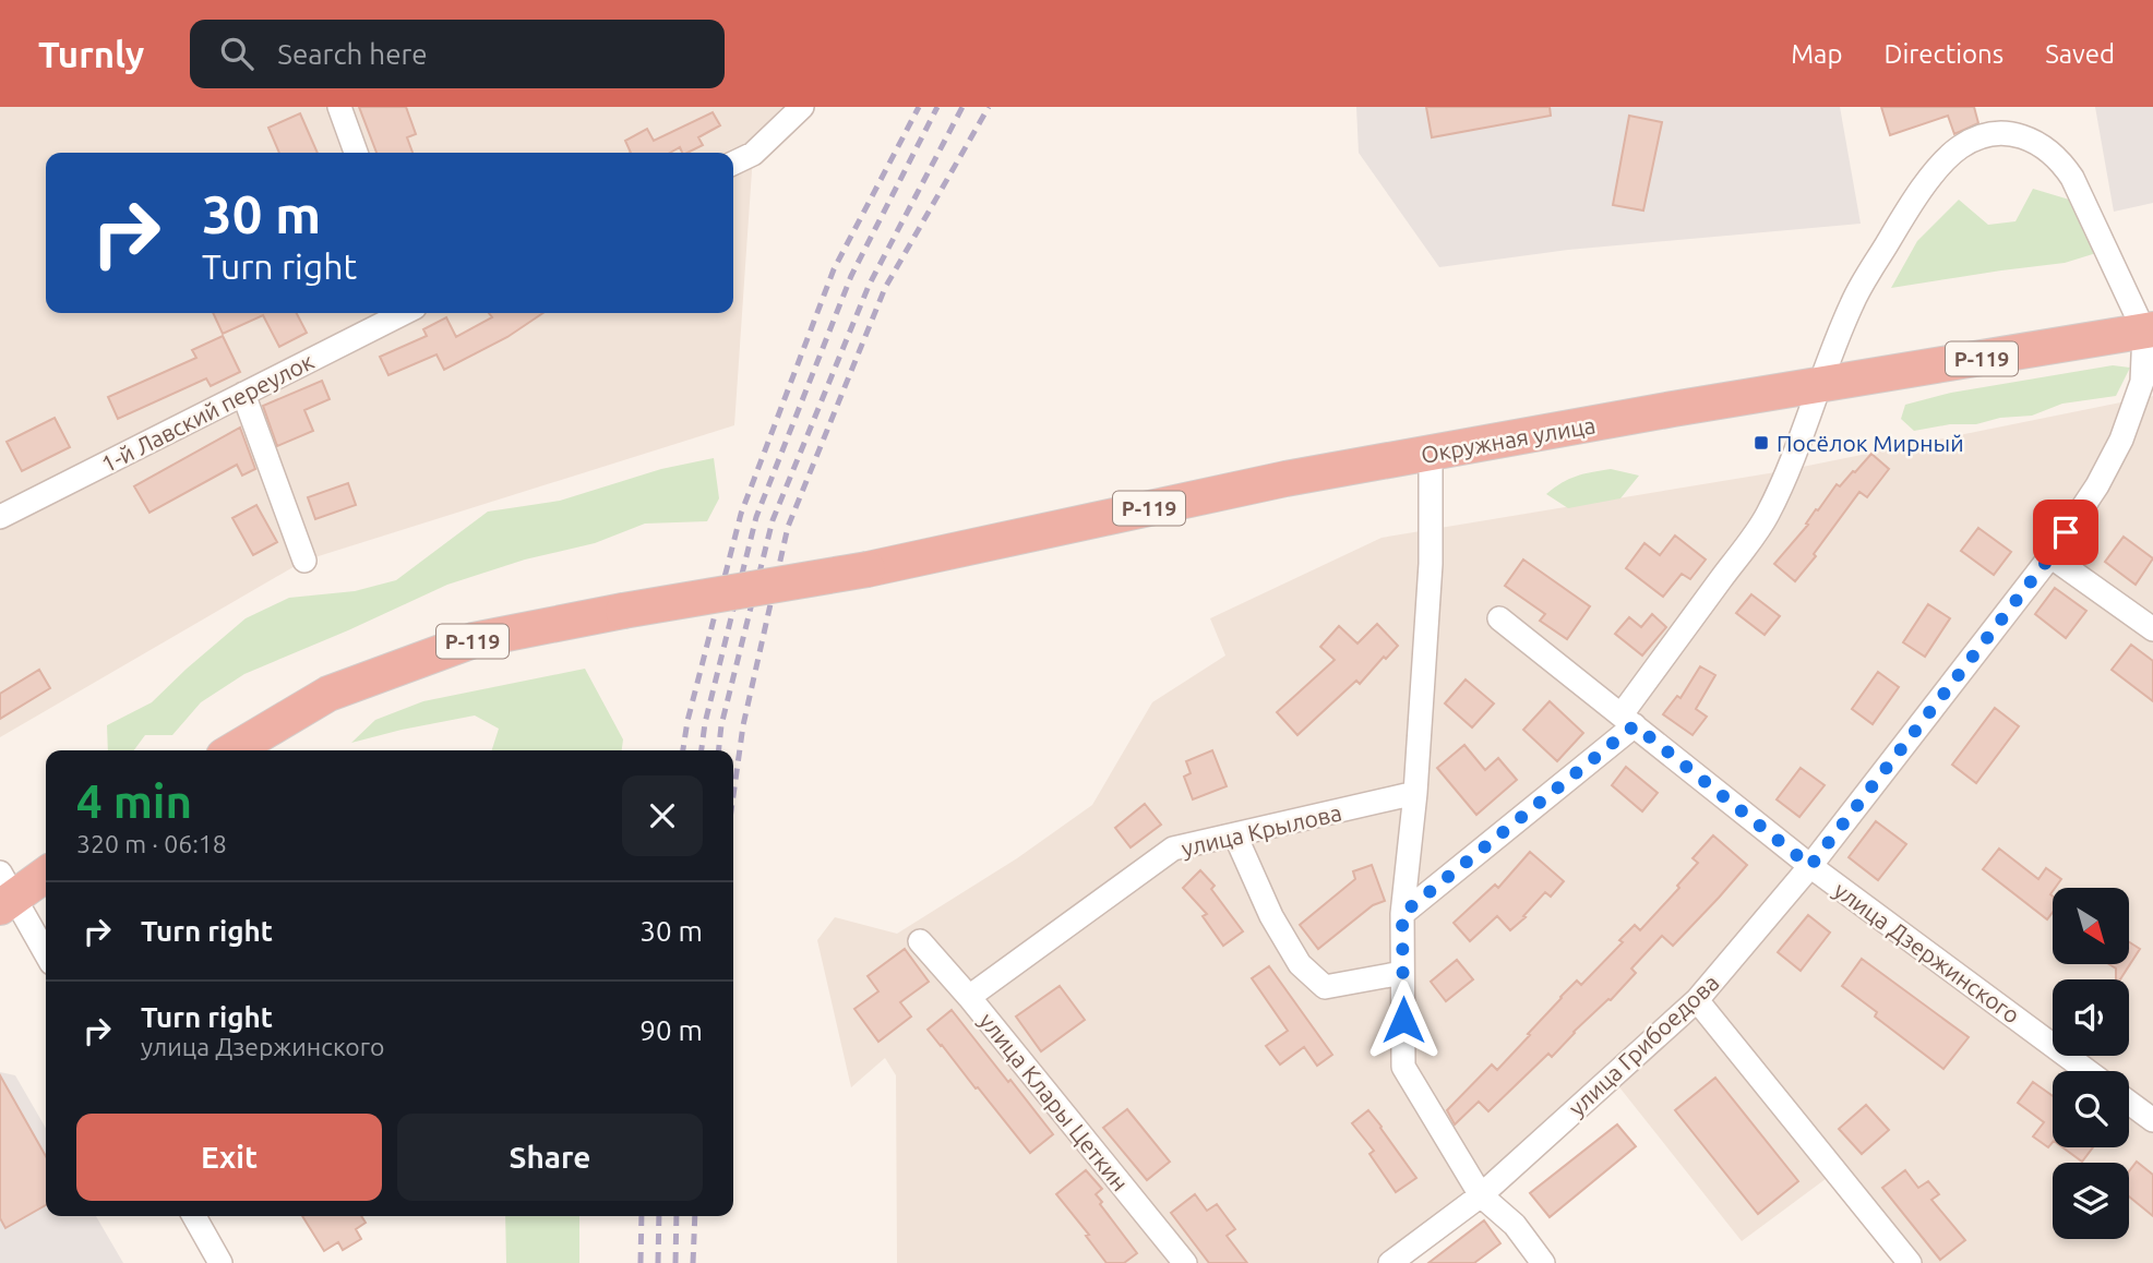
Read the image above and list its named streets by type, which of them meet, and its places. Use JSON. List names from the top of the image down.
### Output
{
  "streets": {
    "highway": ["Р-119", "Окружная улица"],
    "street": [
      "1-й Лавский переулок",
      "улица Крылова",
      "улица Дзержинского",
      "улица Грибоедова",
      "улица Клары Цеткин"
    ]
  },
  "crossings": [
    ["Окружная улица", "улица Грибоедова"],
    ["улица Крылова", "улица Клары Цеткин"],
    ["улица Дзержинского", "улица Грибоедова"]
  ],
  "places": {
    "transit": ["Посёлок Мирный"]
  },
  "north": "bottom right",
  "page": {
    "header": "Turnly",
    "search": "Search here",
    "nav": ["Map", "Directions", "Saved"],
    "turn": ["30 m", "Turn right"],
    "heading": ["4 min", "320 m · 06:18"],
    "list": [
      {
        "name": "Turn right",
        "value": "30 m"
      },
      {
        "name": "Turn right",
        "note": "улица Дзержинского",
        "value": "90 m"
      }
    ],
    "buttons": ["Exit", "Share"]
  }
}
